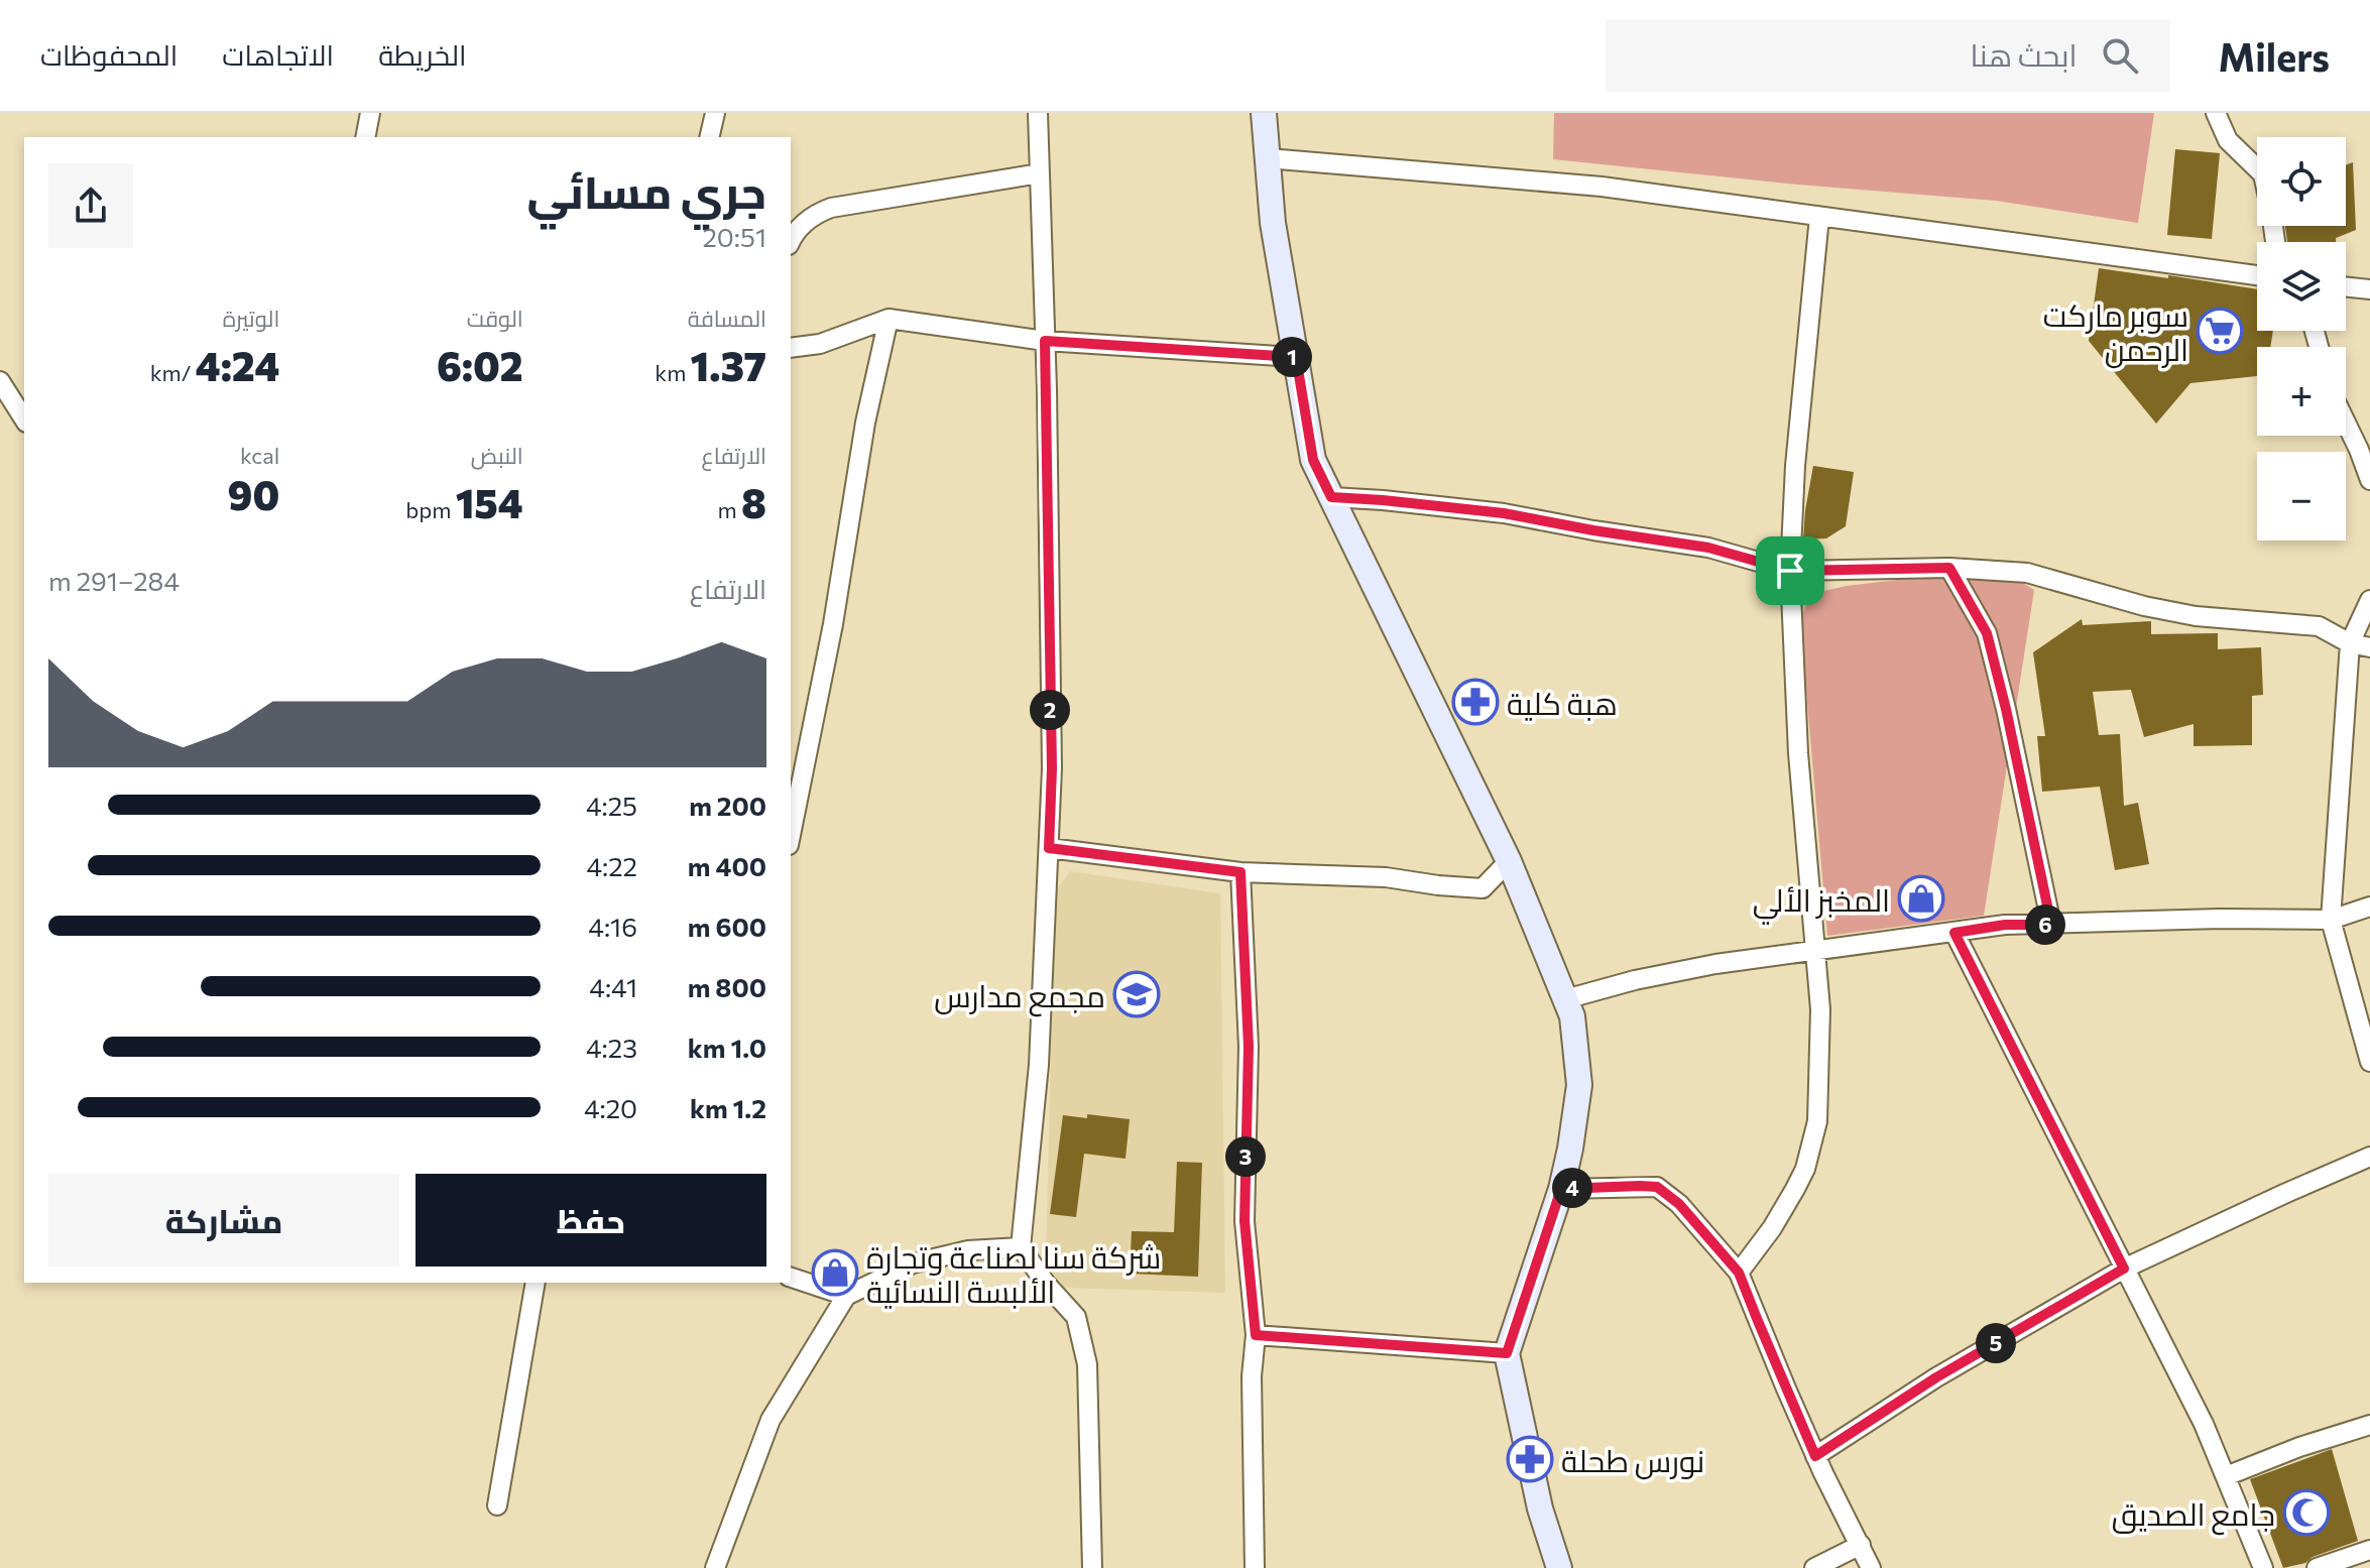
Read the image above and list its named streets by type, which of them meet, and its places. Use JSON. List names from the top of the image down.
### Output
{
  "places": {
    "supermarket": ["سوبر ماركت الرحمن"],
    "pharmacy": ["هبة كلية", "نورس طحلة"],
    "shop": ["المخبز الألي", "شركة سنا لصناعة وتجارة الألبسة النسائية"],
    "school or university": ["مجمع مدارس"],
    "mosque": ["جامع الصديق"]
  },
  "page": {
    "header": "Milers",
    "search": "ابحث هنا",
    "nav": ["الخريطة", "الاتجاهات", "المحفوظات"],
    "map_buttons": ["+", "−"],
    "heading": ["جري مسائي", "20:51"],
    "stats": [
      ["المسافة", "1.37 km"],
      ["الوقت", "6:02"],
      ["الوتيرة", "4:24 /km"],
      ["الارتفاع", "8 m"],
      ["النبض", "154 bpm"],
      ["kcal", "90"]
    ],
    "pins": [
      "1",
      "2",
      "6",
      "3",
      "4",
      "5"
    ],
    "chart": ["الارتفاع", "284–291 m"],
    "list": [
      {
        "name": "200 m",
        "note": "4:25"
      },
      {
        "name": "400 m",
        "note": "4:22"
      },
      {
        "name": "600 m",
        "note": "4:16"
      },
      {
        "name": "800 m",
        "note": "4:41"
      },
      {
        "name": "1.0 km",
        "note": "4:23"
      },
      {
        "name": "1.2 km",
        "note": "4:20"
      }
    ],
    "buttons": ["حفظ", "مشاركة"]
  }
}
